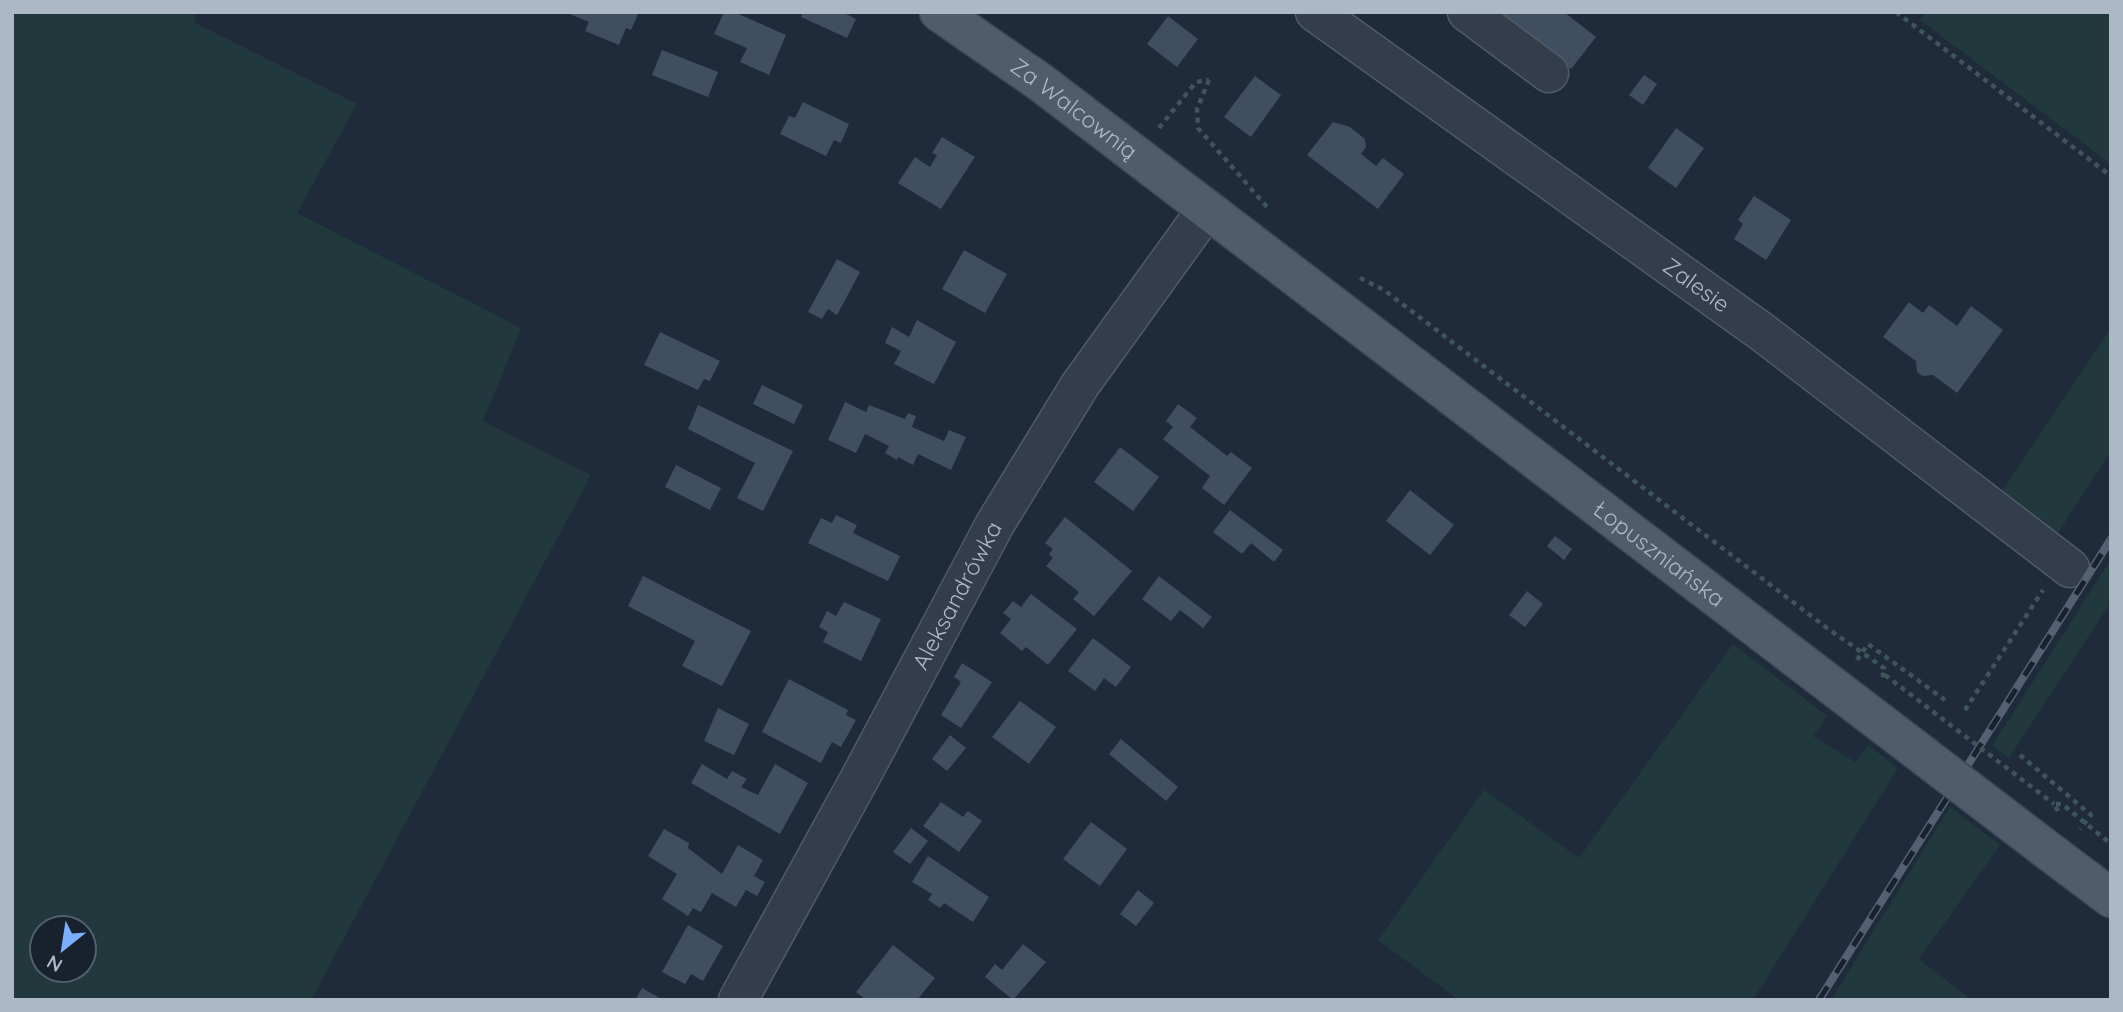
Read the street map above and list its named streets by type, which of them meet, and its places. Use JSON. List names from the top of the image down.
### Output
{
  "streets": {
    "main road": ["Za Walcownią", "Łopuszniańska"],
    "street": ["Zalesie", "Aleksandrówka"]
  },
  "crossings": [
    ["Za Walcownią", "Łopuszniańska"],
    ["Za Walcownią", "Aleksandrówka"],
    ["Łopuszniańska", "Aleksandrówka"]
  ],
  "north": "bottom left"
}
